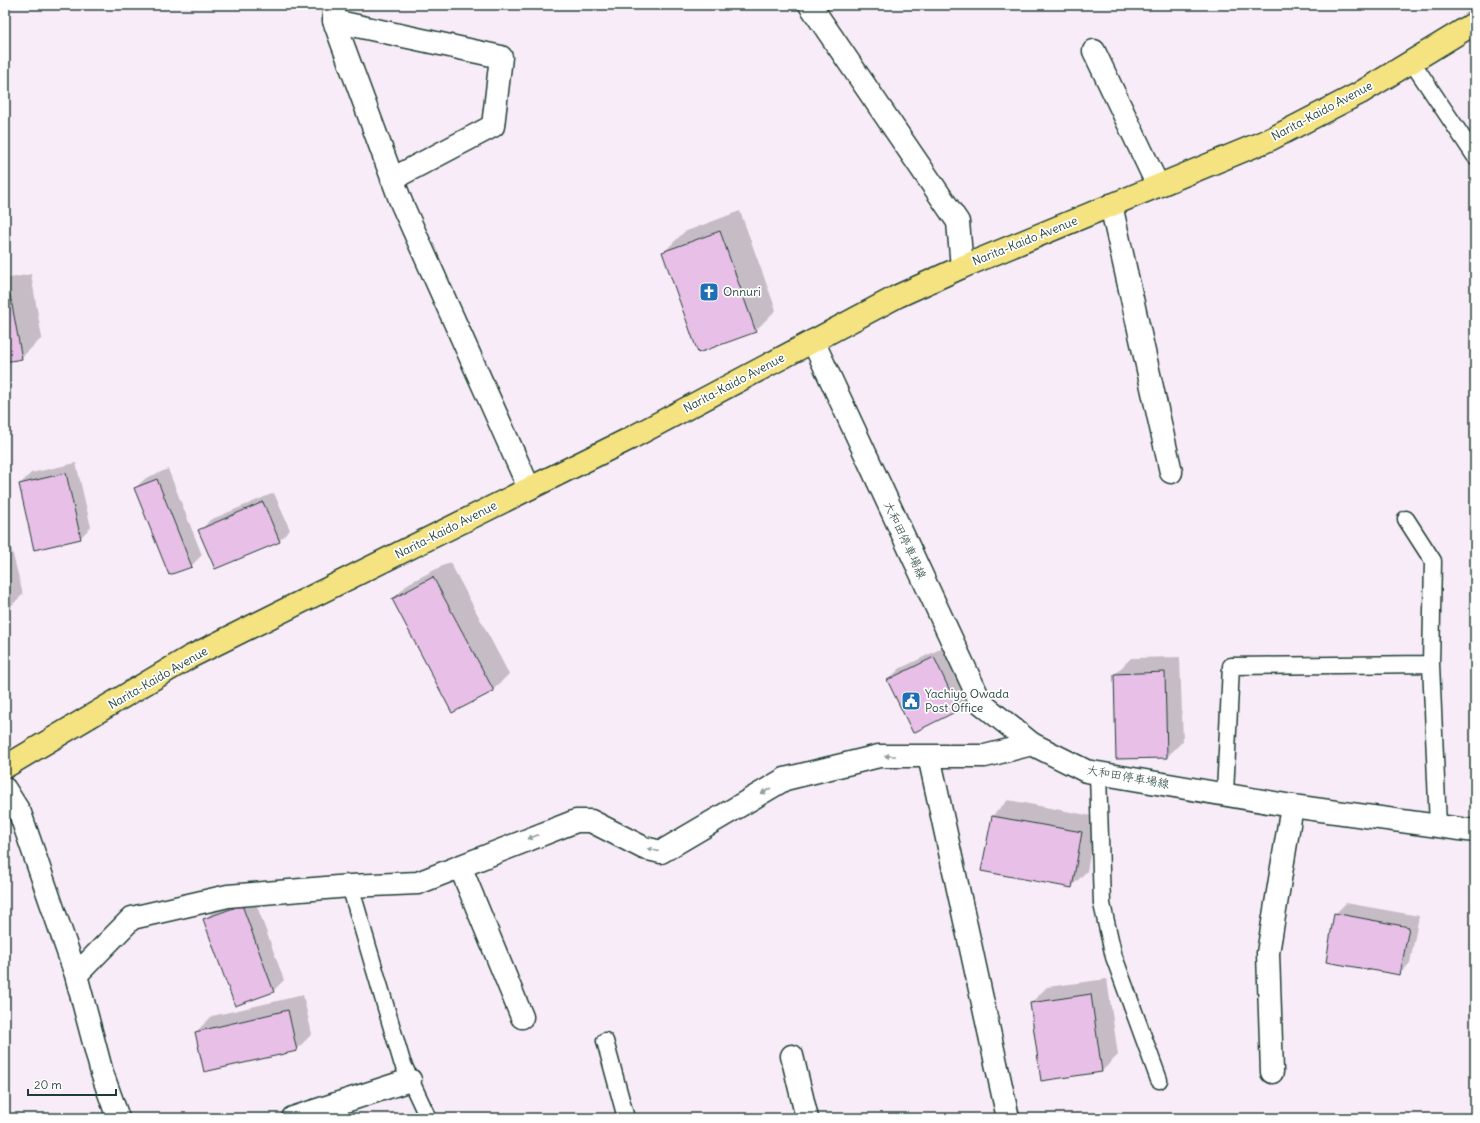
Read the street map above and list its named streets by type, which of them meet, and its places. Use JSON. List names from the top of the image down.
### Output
{
  "streets": {
    "highway": ["Narita-Kaido Avenue"],
    "street": ["大和田停車場線"]
  },
  "crossings": [
    ["Narita-Kaido Avenue", "大和田停車場線"]
  ],
  "places": {
    "church": ["Onnuri"],
    "public building": ["Yachiyo Owada Post Office"]
  },
  "scale_bar": "20 m"
}
